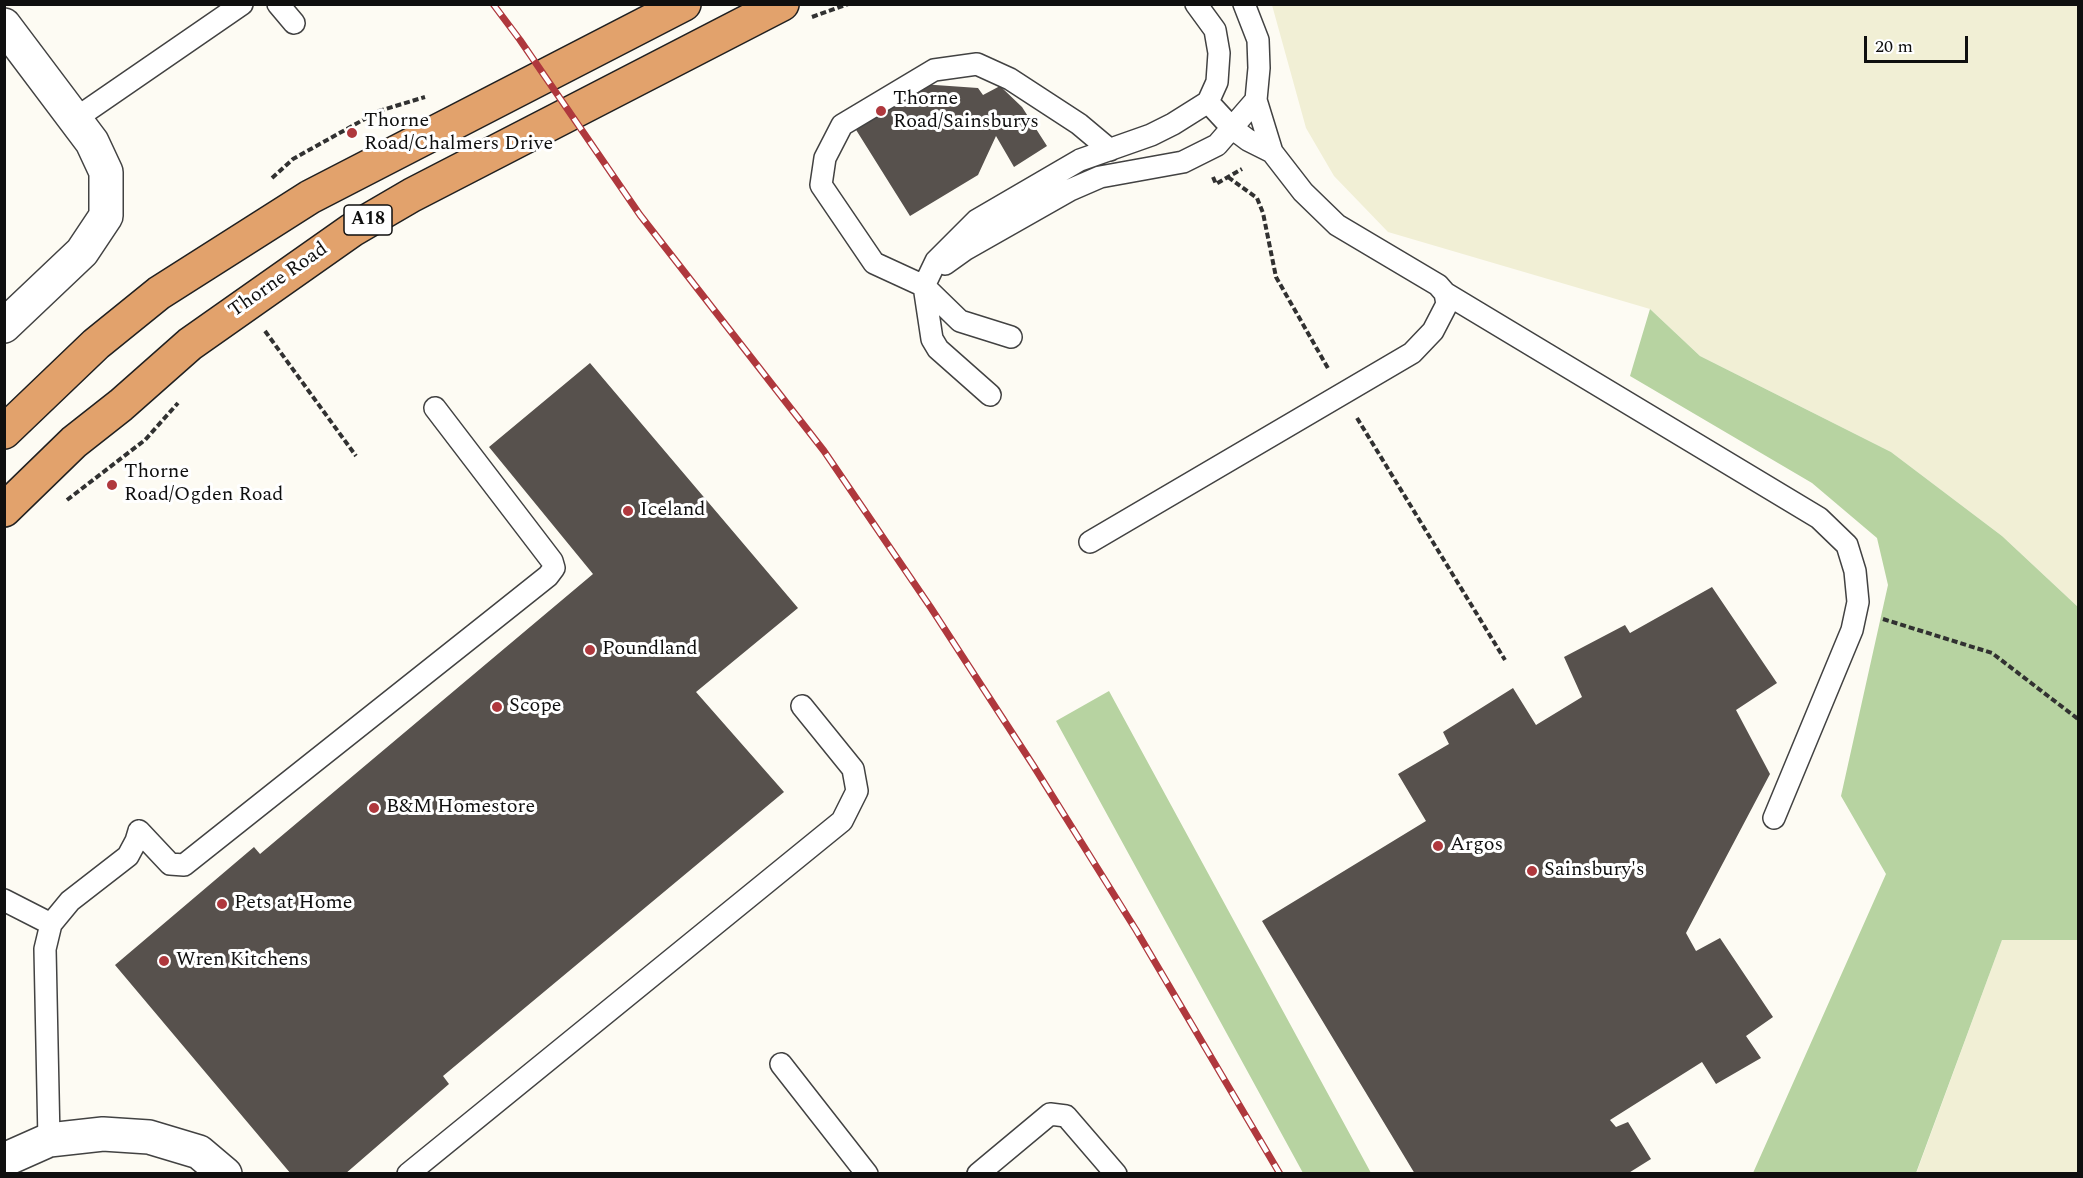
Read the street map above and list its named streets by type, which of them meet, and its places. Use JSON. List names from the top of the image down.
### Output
{
  "streets": {
    "highway": ["A18", "Thorne Road"]
  },
  "places": [
    "Thorne Road/Sainsburys",
    "Thorne Road/Chalmers Drive",
    "Thorne Road/Ogden Road",
    "Iceland",
    "Poundland",
    "Scope",
    "B&M Homestore",
    "Argos",
    "Sainsbury's",
    "Pets at Home",
    "Wren Kitchens"
  ],
  "scale_bar": "20 m"
}
